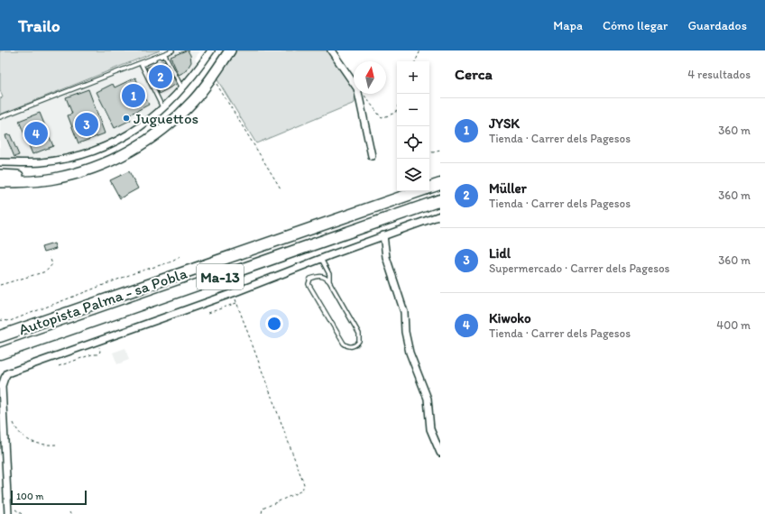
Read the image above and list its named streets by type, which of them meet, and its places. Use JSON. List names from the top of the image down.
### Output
{
  "streets": {
    "highway": ["Ma-13", "Autopista Palma - sa Pobla"]
  },
  "places": ["Juguettos"],
  "scale_bar": "100 m",
  "north": "top",
  "page": {
    "header": "Trailo",
    "nav": ["Mapa", "Cómo llegar", "Guardados"],
    "heading": ["Cerca", "4 resultados"],
    "map_buttons": ["+", "−"],
    "pins": [
      "2",
      "1",
      "3",
      "4"
    ],
    "list": [
      {
        "mark": "1",
        "name": "JYSK",
        "note": "Tienda · Carrer dels Pagesos",
        "value": "360 m"
      },
      {
        "mark": "2",
        "name": "Müller",
        "note": "Tienda · Carrer dels Pagesos",
        "value": "360 m"
      },
      {
        "mark": "3",
        "name": "Lidl",
        "note": "Supermercado · Carrer dels Pagesos",
        "value": "360 m"
      },
      {
        "mark": "4",
        "name": "Kiwoko",
        "note": "Tienda · Carrer dels Pagesos",
        "value": "400 m"
      }
    ],
    "scale": "100 m"
  }
}
